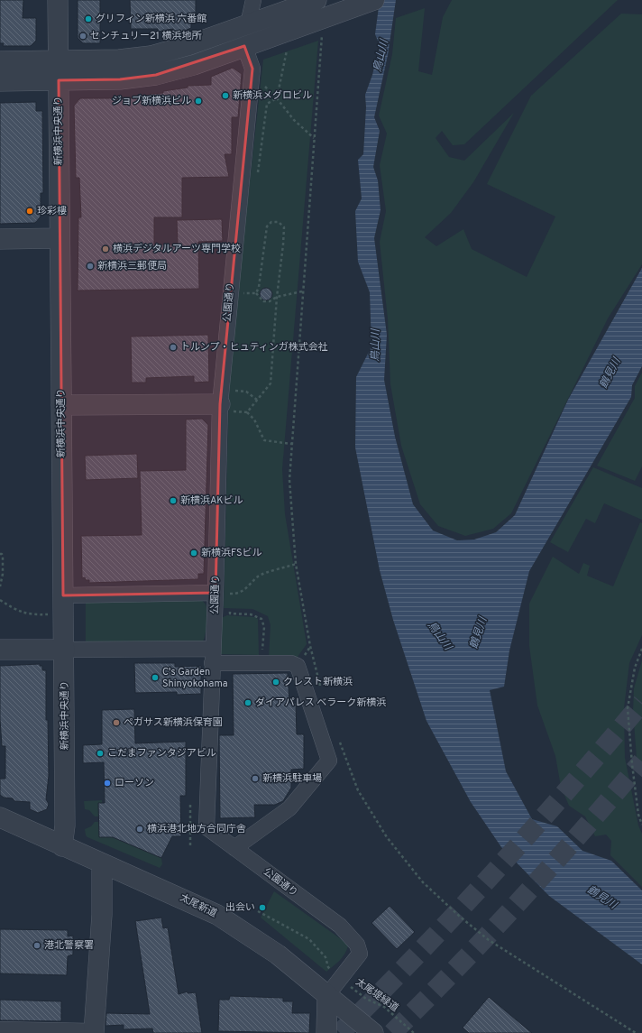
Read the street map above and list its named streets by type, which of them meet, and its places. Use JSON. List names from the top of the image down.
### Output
{
  "streets": {
    "street": ["新横浜中央通り", "公園通り", "太尾新道"],
    "path": ["太尾堤緑道"]
  },
  "crossings": [
    ["新横浜中央通り", "太尾新道"],
    ["公園通り", "太尾新道"]
  ],
  "water": ["鳥山川", "鶴見川"],
  "places": [
    "グリフィン新横浜 六番館",
    "センチュリー21 横浜地所",
    "新横浜メグロビル",
    "ジョブ新横浜ビル",
    "珍彩樓",
    "横浜デジタルアーツ専門学校",
    "新横浜三郵便局",
    "トルンプ・ヒュティンガ株式会社",
    "新横浜AKビル",
    "新横浜FSビル",
    "C's Garden Shinyokohama",
    "クレスト新横浜",
    "ダイアパレス ベラーク新横浜",
    "ペガサス新横浜保育園",
    "こだまファンタジアビル",
    "新横浜駐車場",
    "ローソン",
    "横浜港北地方合同庁舎",
    "出会い",
    "港北警察署"
  ]
}
